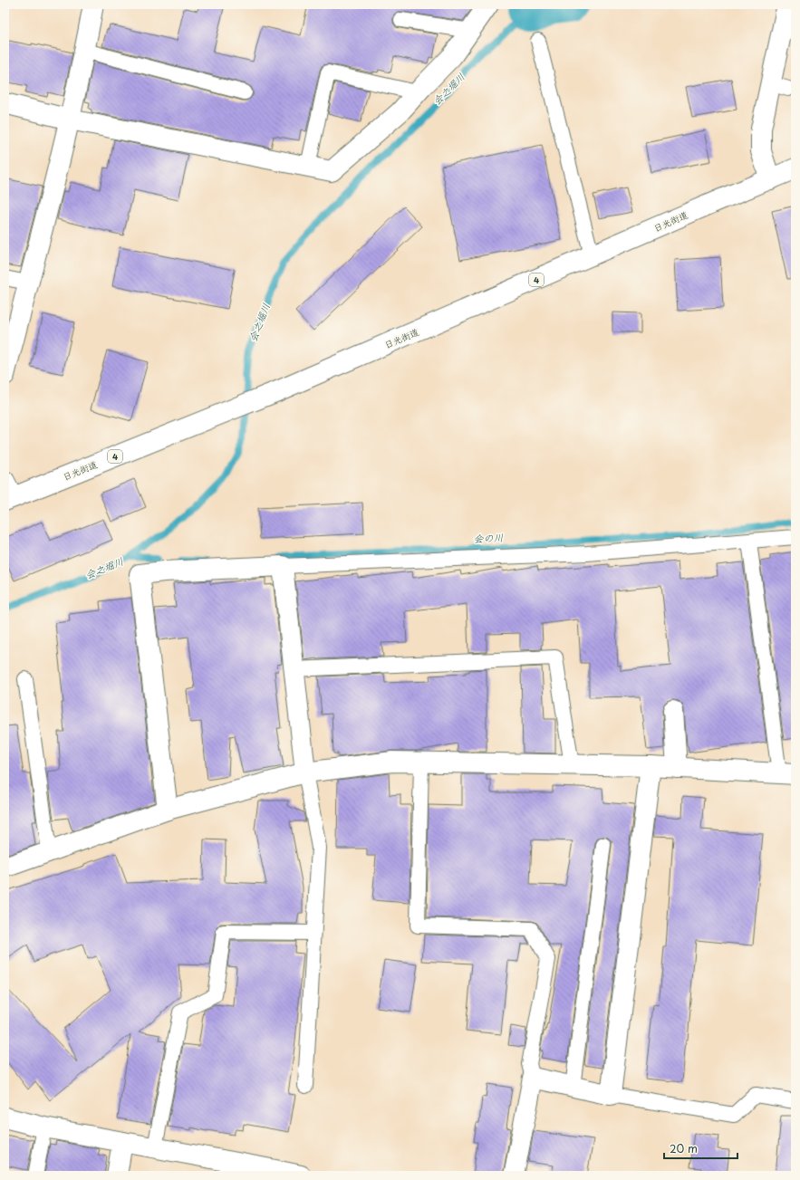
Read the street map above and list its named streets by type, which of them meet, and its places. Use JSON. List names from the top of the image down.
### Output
{
  "streets": {
    "main road": ["日光街道", "4"]
  },
  "water": ["会之堀川", "会の川"],
  "scale_bar": "20 m"
}
